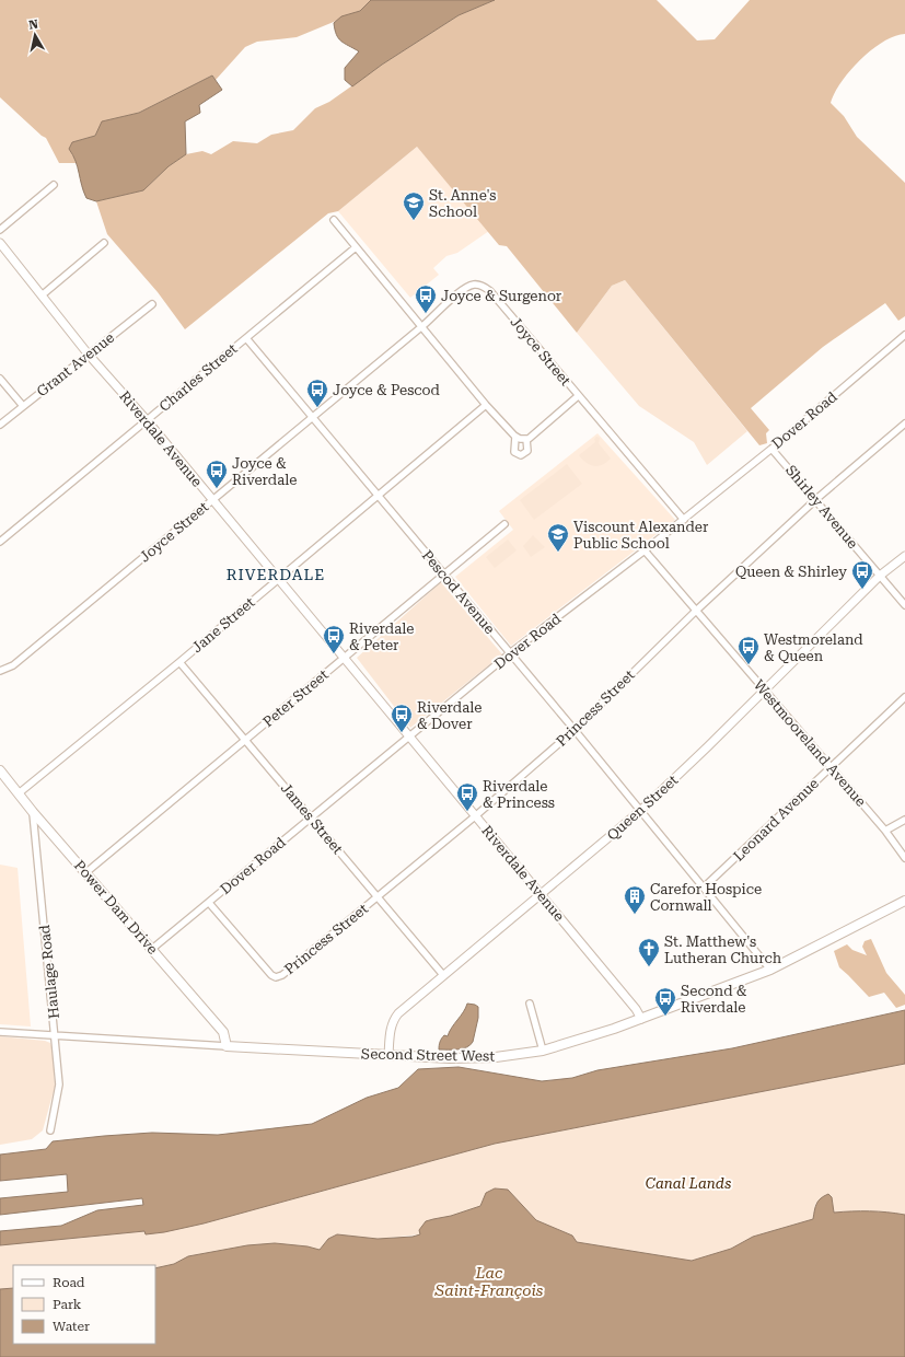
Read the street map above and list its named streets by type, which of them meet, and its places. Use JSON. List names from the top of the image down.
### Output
{
  "streets": {
    "main road": ["Power Dam Drive", "Second Street West"],
    "street": [
      "Joyce Street",
      "Grant Avenue",
      "Charles Street",
      "Dover Road",
      "Riverdale Avenue",
      "Shirley Avenue",
      "Pescod Avenue",
      "Jane Street",
      "Peter Street",
      "Princess Street",
      "Westmooreland Avenue",
      "Queen Street",
      "James Street",
      "Leonard Avenue",
      "Haulage Road"
    ]
  },
  "crossings": [
    ["Joyce Street", "Dover Road"],
    ["Joyce Street", "Riverdale Avenue"],
    ["Joyce Street", "Pescod Avenue"],
    ["Grant Avenue", "Riverdale Avenue"],
    ["Charles Street", "Riverdale Avenue"],
    ["Charles Street", "Pescod Avenue"],
    ["Dover Road", "Riverdale Avenue"],
    ["Dover Road", "Shirley Avenue"],
    ["Dover Road", "Pescod Avenue"],
    ["Dover Road", "Princess Street"],
    ["Dover Road", "Westmooreland Avenue"],
    ["Dover Road", "James Street"],
    ["Dover Road", "Power Dam Drive"],
    ["Riverdale Avenue", "Jane Street"],
    ["Riverdale Avenue", "Peter Street"],
    ["Riverdale Avenue", "Princess Street"],
    ["Riverdale Avenue", "Queen Street"],
    ["Riverdale Avenue", "Second Street West"],
    ["Shirley Avenue", "Princess Street"],
    ["Shirley Avenue", "Queen Street"],
    ["Pescod Avenue", "Jane Street"],
    ["Pescod Avenue", "Peter Street"],
    ["Pescod Avenue", "Princess Street"],
    ["Pescod Avenue", "Queen Street"],
    ["Pescod Avenue", "Leonard Avenue"],
    ["Pescod Avenue", "Second Street West"],
    ["Jane Street", "James Street"],
    ["Jane Street", "Power Dam Drive"],
    ["Peter Street", "James Street"],
    ["Peter Street", "Power Dam Drive"],
    ["Princess Street", "Westmooreland Avenue"],
    ["Princess Street", "James Street"],
    ["Westmooreland Avenue", "Queen Street"],
    ["Westmooreland Avenue", "Leonard Avenue"],
    ["Queen Street", "James Street"],
    ["Queen Street", "Second Street West"],
    ["Power Dam Drive", "Haulage Road"],
    ["Power Dam Drive", "Second Street West"],
    ["Haulage Road", "Second Street West"]
  ],
  "districts": ["RIVERDALE"],
  "water": ["Lac Saint-François"],
  "parks": ["Canal Lands"],
  "places": {
    "school or university": ["St. Anne's School", "Viscount Alexander Public School"],
    "bus stop": [
      "Joyce & Surgenor",
      "Joyce & Pescod",
      "Joyce & Riverdale",
      "Queen & Shirley",
      "Riverdale & Peter",
      "Westmoreland & Queen",
      "Riverdale & Dover",
      "Riverdale & Princess",
      "Second & Riverdale"
    ],
    "building": ["Carefor Hospice Cornwall"],
    "church": ["St. Matthew's Lutheran Church"]
  },
  "legend": ["Road", "Park", "Water"],
  "north": "top"
}
